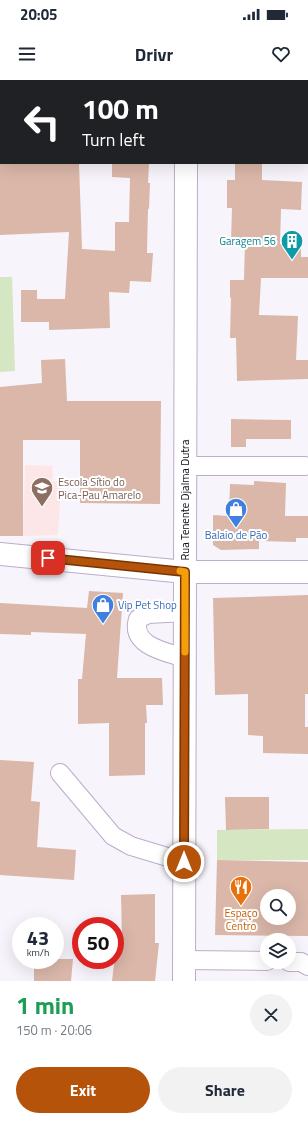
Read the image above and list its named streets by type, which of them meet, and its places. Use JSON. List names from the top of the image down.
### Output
{
  "streets": {
    "main road": ["Rua Tenente Djalma Dutra"]
  },
  "places": {
    "building": ["Garagem 56"],
    "school or university": ["Escola Sítio do Pica-Pau Amarelo"],
    "shop": ["Balaio de Pão", "Vip Pet Shop"],
    "restaurant": ["Espaço Centro"]
  },
  "page": {
    "status": "20:05",
    "header": "Drivr",
    "turn": ["100 m", "Turn left"],
    "speed": "43 km/h",
    "limit": "50",
    "heading": ["1 min", "150 m · 20:06"],
    "buttons": ["Exit", "Share"]
  }
}
